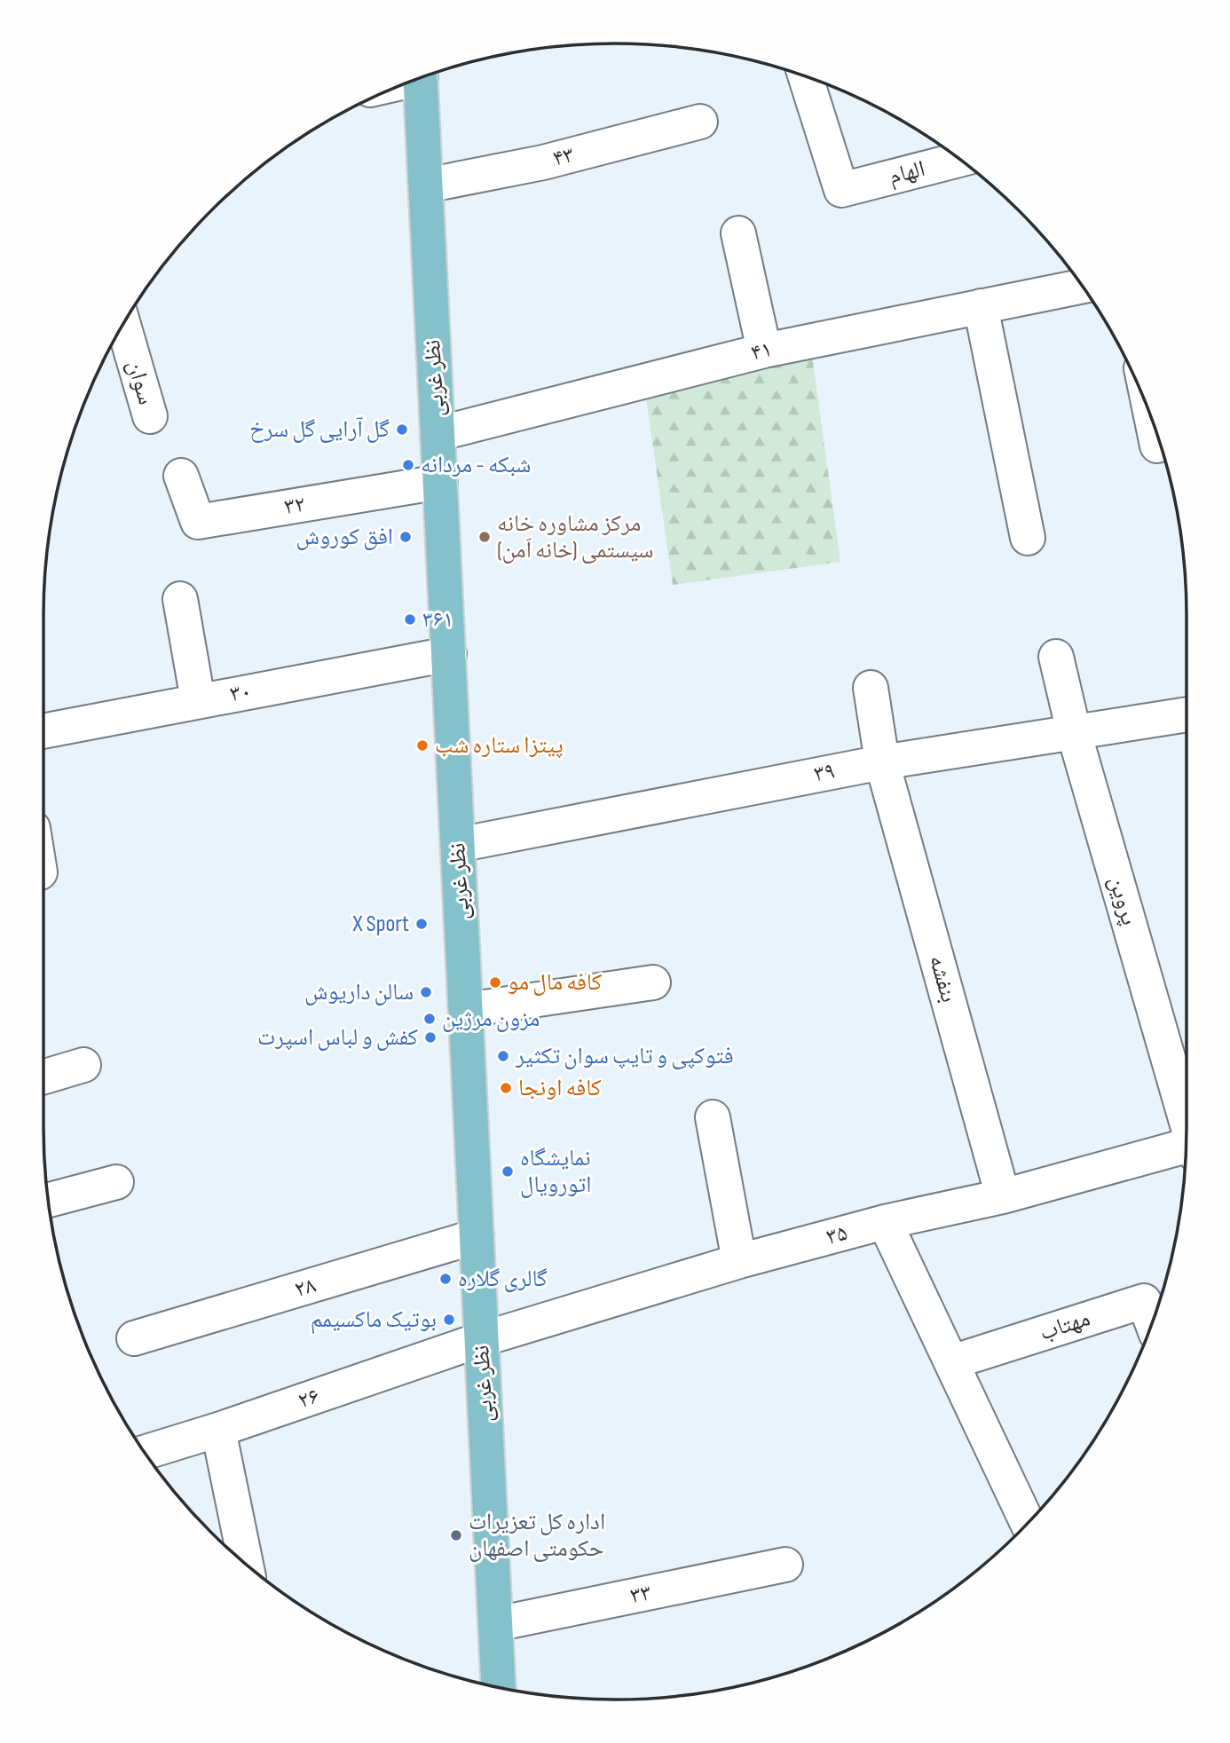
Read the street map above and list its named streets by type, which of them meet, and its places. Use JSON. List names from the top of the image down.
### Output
{
  "streets": {
    "main road": ["نظر غربی"],
    "street": [
      "۴۳",
      "الهام",
      "۴۱",
      "سوان",
      "۳۲",
      "۳۰",
      "۳۹",
      "پروین",
      "بنفشه",
      "۳۵",
      "۲۸",
      "مهتاب",
      "۲۶",
      "۳۳"
    ]
  },
  "crossings": [
    ["۴۳", "نظر غربی"],
    ["۴۱", "نظر غربی"],
    ["نظر غربی", "۳۲"],
    ["نظر غربی", "۳۰"],
    ["نظر غربی", "۳۹"],
    ["نظر غربی", "۳۵"],
    ["نظر غربی", "۲۸"],
    ["نظر غربی", "۲۶"],
    ["نظر غربی", "۳۳"],
    ["۳۹", "پروین"],
    ["۳۹", "بنفشه"],
    ["بنفشه", "۳۵"],
    ["۳۵", "۲۶"]
  ],
  "places": [
    "گل آرایی گل سرخ",
    "شبکه - مردانه",
    "افق کوروش",
    "مرکز مشاوره خانه سیستمی (خانه اَمن)",
    "۳۶۱",
    "پیتزا ستاره شب",
    "X Sport",
    "کافه مال مو",
    "سالن داریوش",
    "مزون مرژین",
    "کفش و لباس اسپرت",
    "فتوکپی و تایپ سوان تکثیر",
    "کافه اونجا",
    "نمایشگاه اتورویال",
    "گالری گلاره",
    "بوتیک ماکسیمم",
    "اداره کل تعزیرات حکومتی اصفهان"
  ]
}
